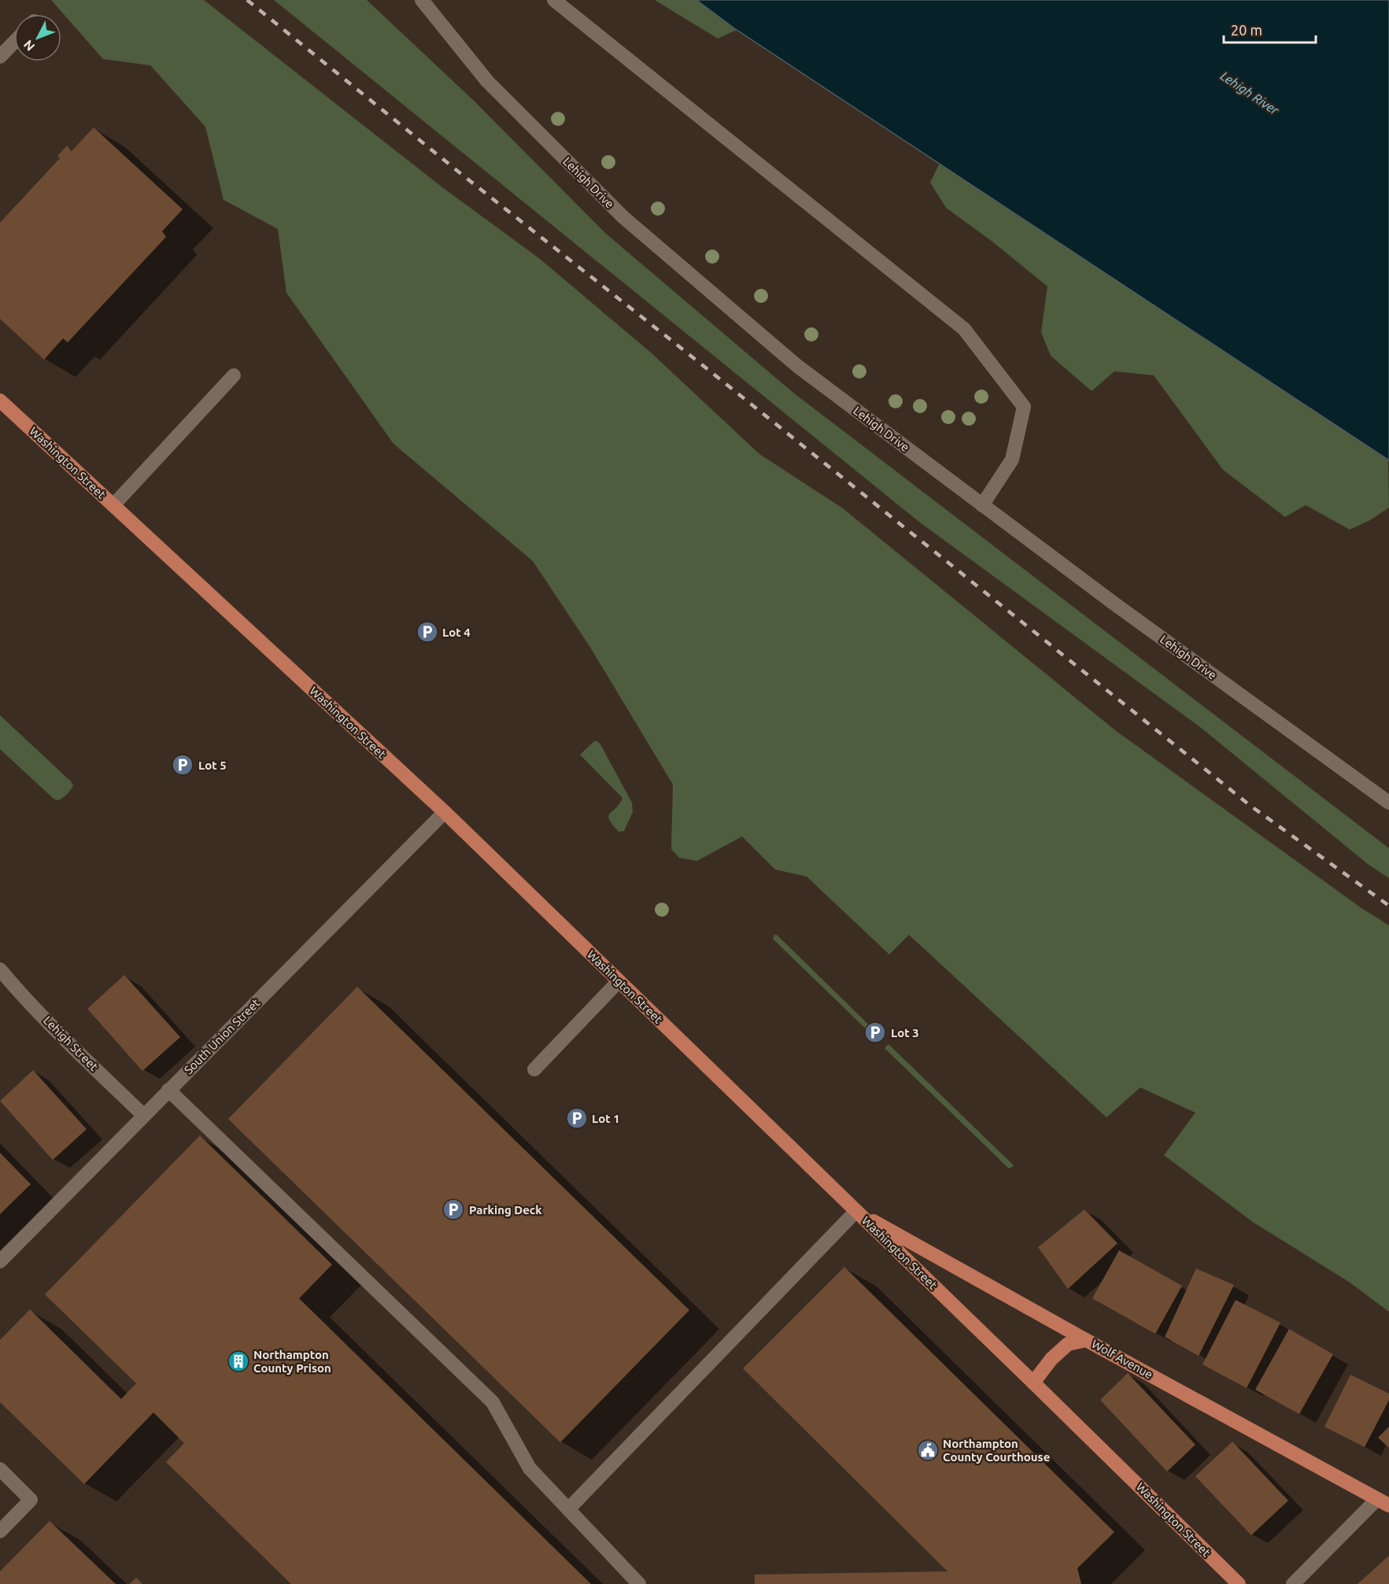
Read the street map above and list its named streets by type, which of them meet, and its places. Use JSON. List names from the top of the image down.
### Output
{
  "streets": {
    "main road": ["Washington Street", "Wolf Avenue"],
    "street": ["Lehigh Drive", "South Union Street", "Lehigh Street"]
  },
  "crossings": [
    ["Washington Street", "South Union Street"],
    ["Washington Street", "Wolf Avenue"],
    ["South Union Street", "Lehigh Street"]
  ],
  "water": ["Lehigh River"],
  "places": {
    "parking": [
      "Lot 4",
      "Lot 5",
      "Lot 3",
      "Lot 1",
      "Parking Deck"
    ],
    "building": ["Northampton County Prison"],
    "public building": ["Northampton County Courthouse"]
  },
  "scale_bar": "20 m",
  "north": "bottom left"
}
